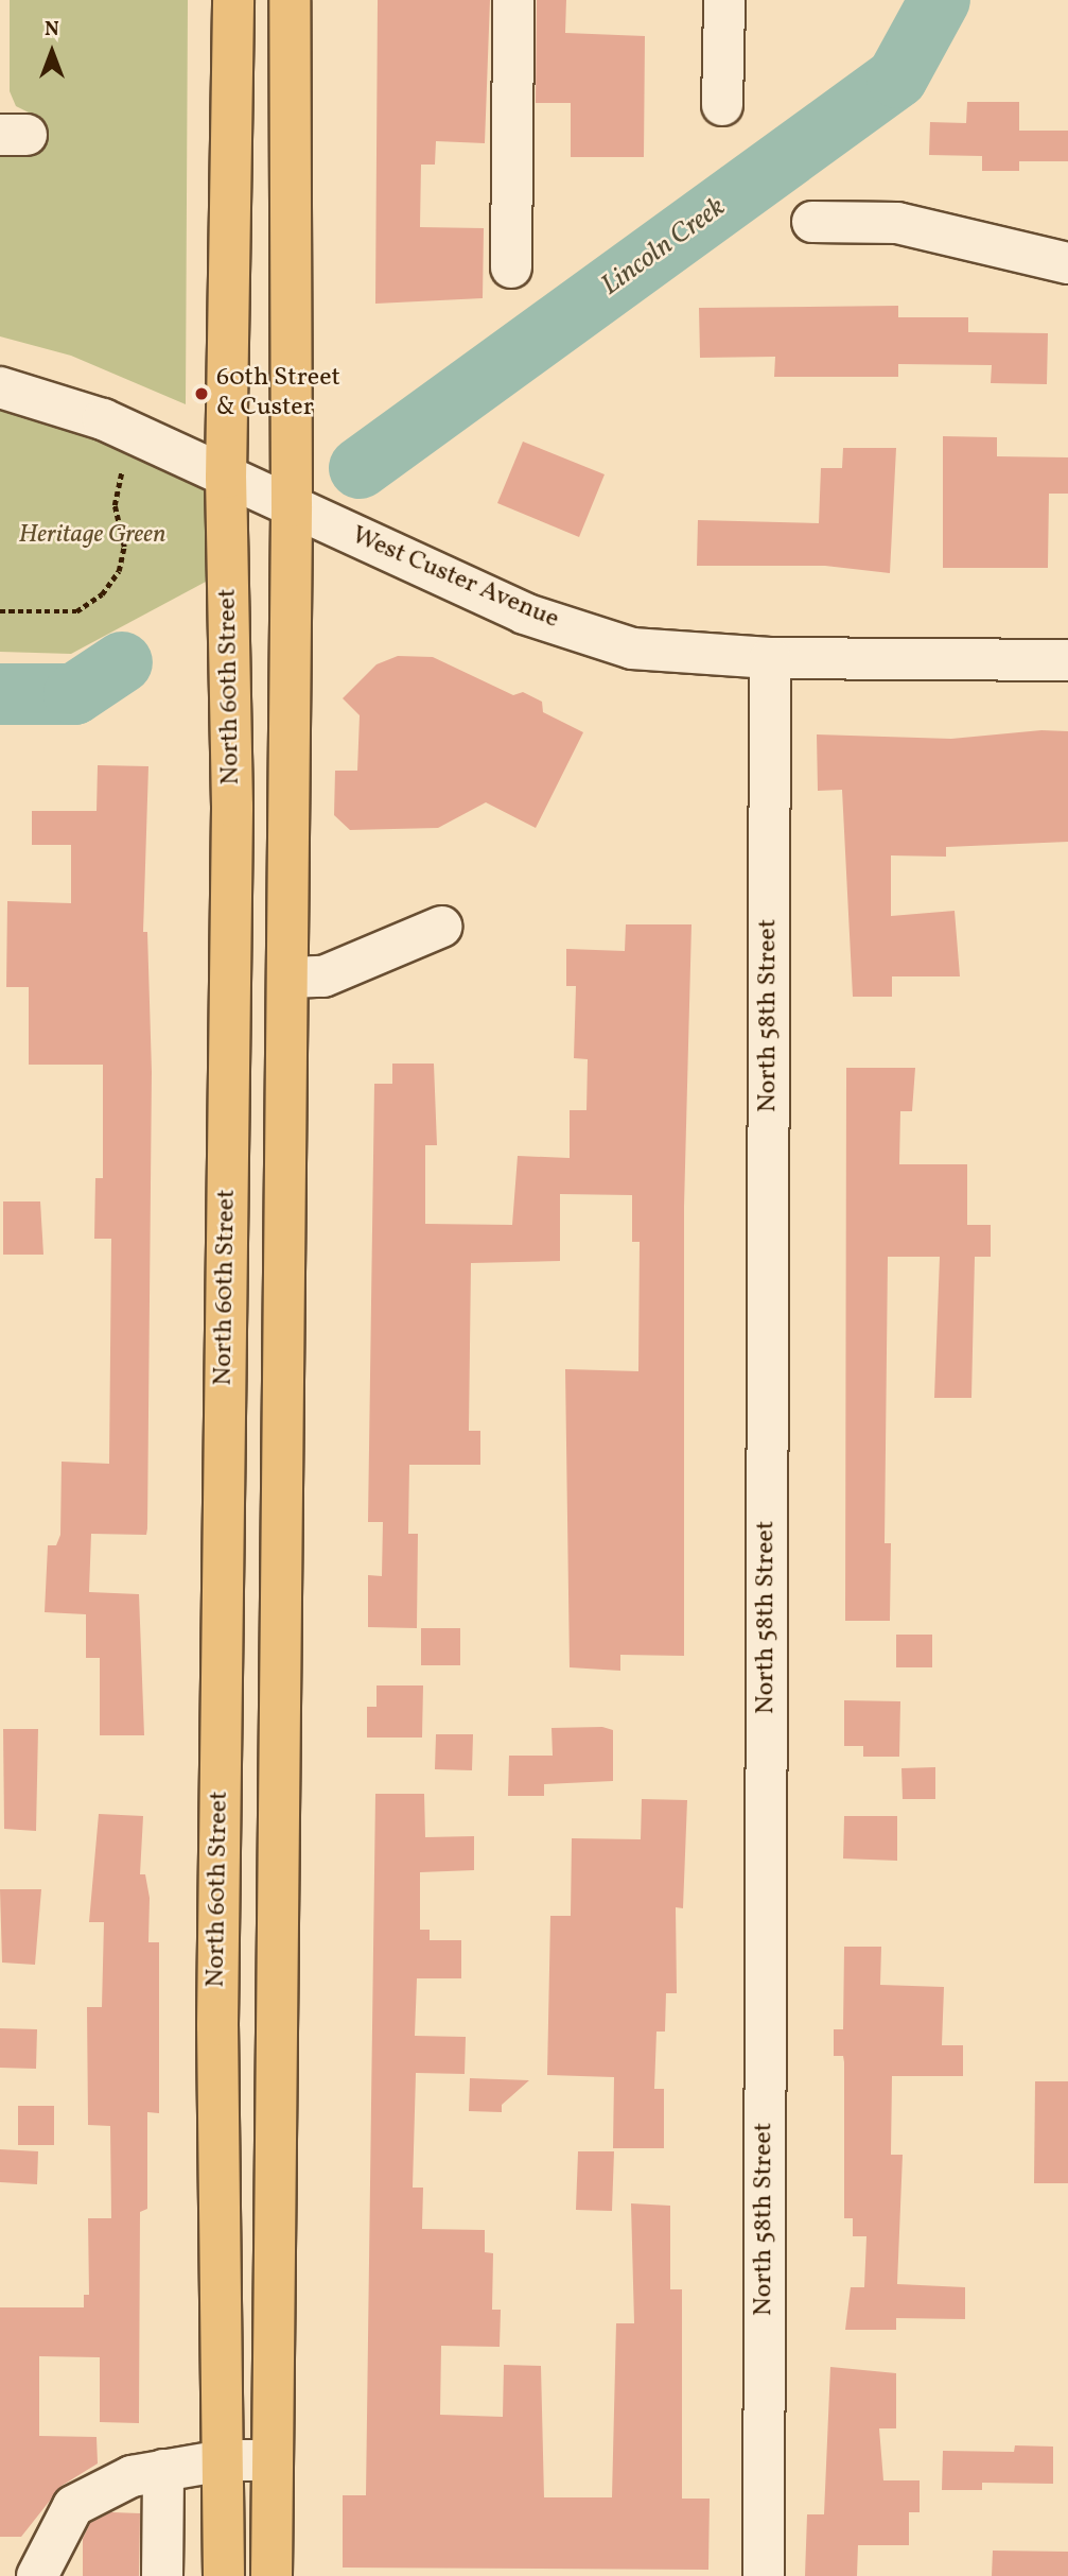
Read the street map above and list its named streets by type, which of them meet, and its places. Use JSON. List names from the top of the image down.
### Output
{
  "streets": {
    "main road": ["North 60th Street"],
    "street": ["West Custer Avenue", "North 58th Street"]
  },
  "crossings": [
    ["West Custer Avenue", "North 60th Street"],
    ["West Custer Avenue", "North 58th Street"]
  ],
  "water": ["Lincoln Creek"],
  "parks": ["Heritage Green"],
  "places": ["60th Street & Custer"],
  "north": "top"
}
